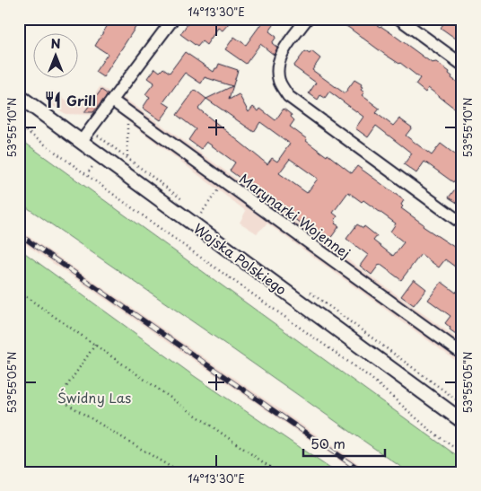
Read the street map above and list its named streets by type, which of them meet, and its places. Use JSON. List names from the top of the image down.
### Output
{
  "streets": {
    "street": ["Marynarki Wojennej", "Wojska Polskiego"]
  },
  "parks": ["Świdny Las"],
  "places": {
    "restaurant": ["Grill"]
  },
  "scale_bar": "50 m",
  "north": "top",
  "coordinates": ["14°13'30\"E", "53°55'10\"N", "53°55'05\"N"]
}
